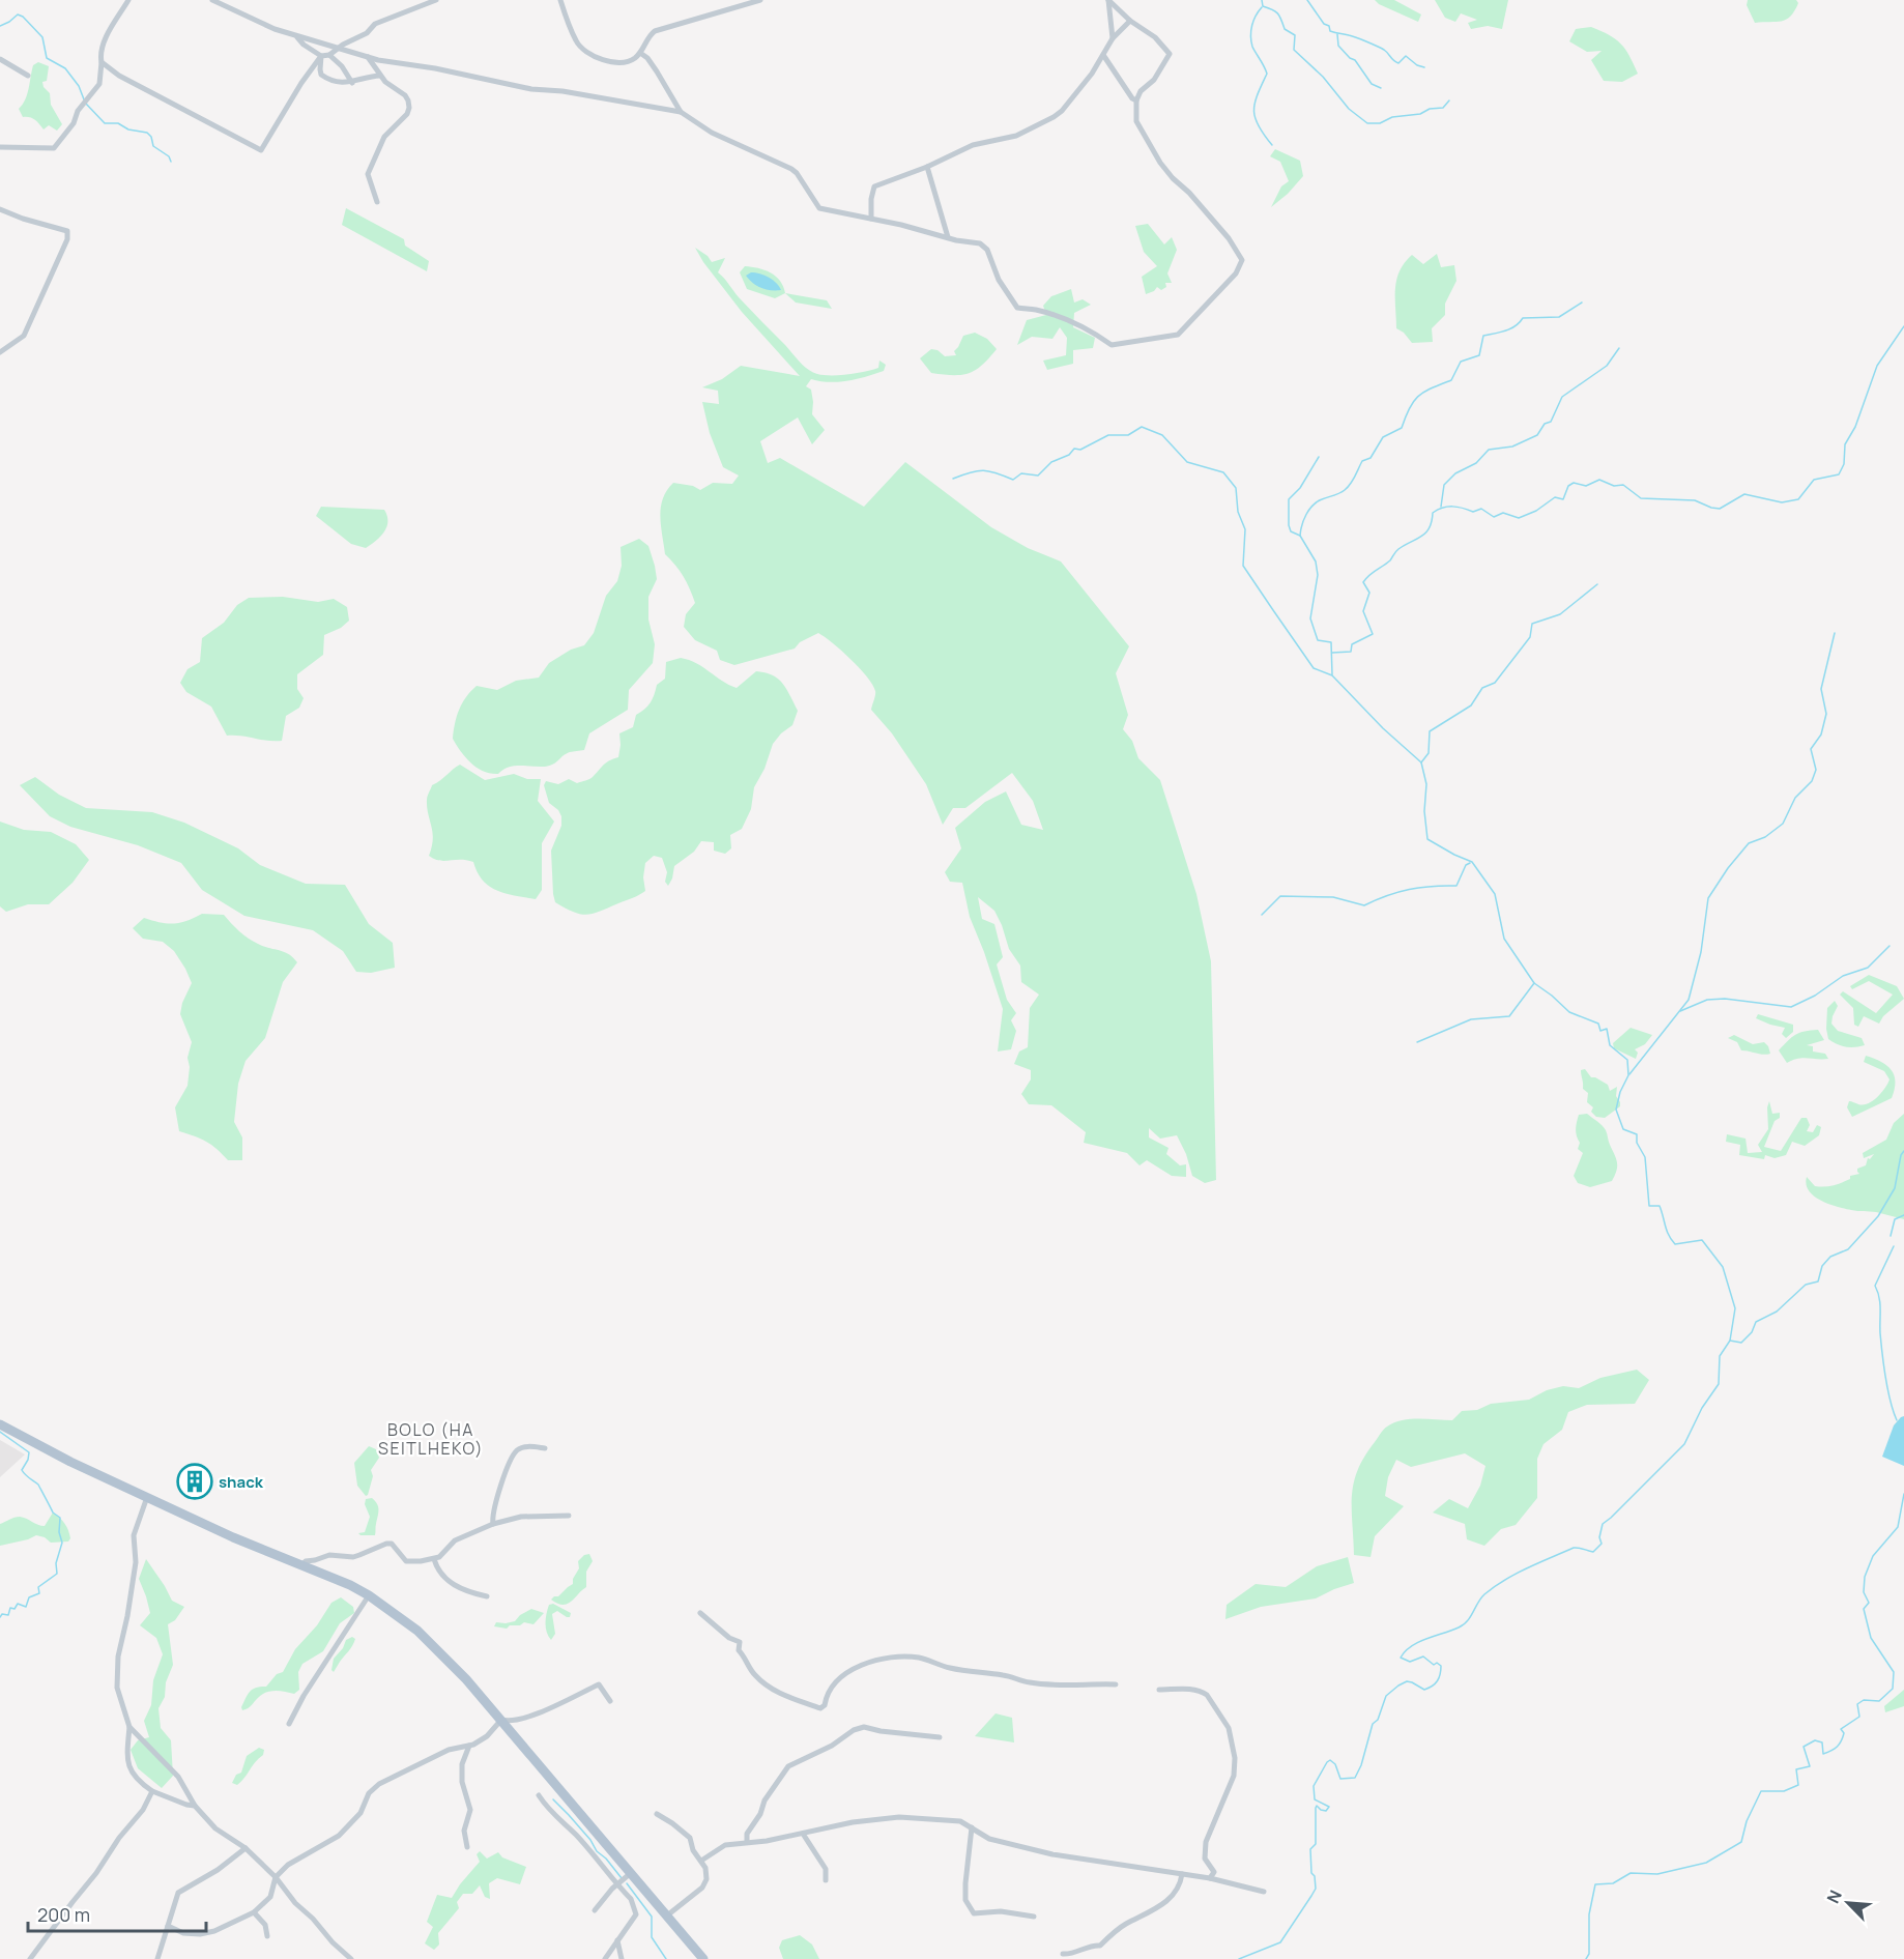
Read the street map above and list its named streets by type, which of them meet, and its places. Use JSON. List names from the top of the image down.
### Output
{
  "districts": ["BOLO (HA SEITLHEKO)"],
  "places": {
    "building": ["shack"]
  },
  "scale_bar": "200 m",
  "north": "top left"
}
